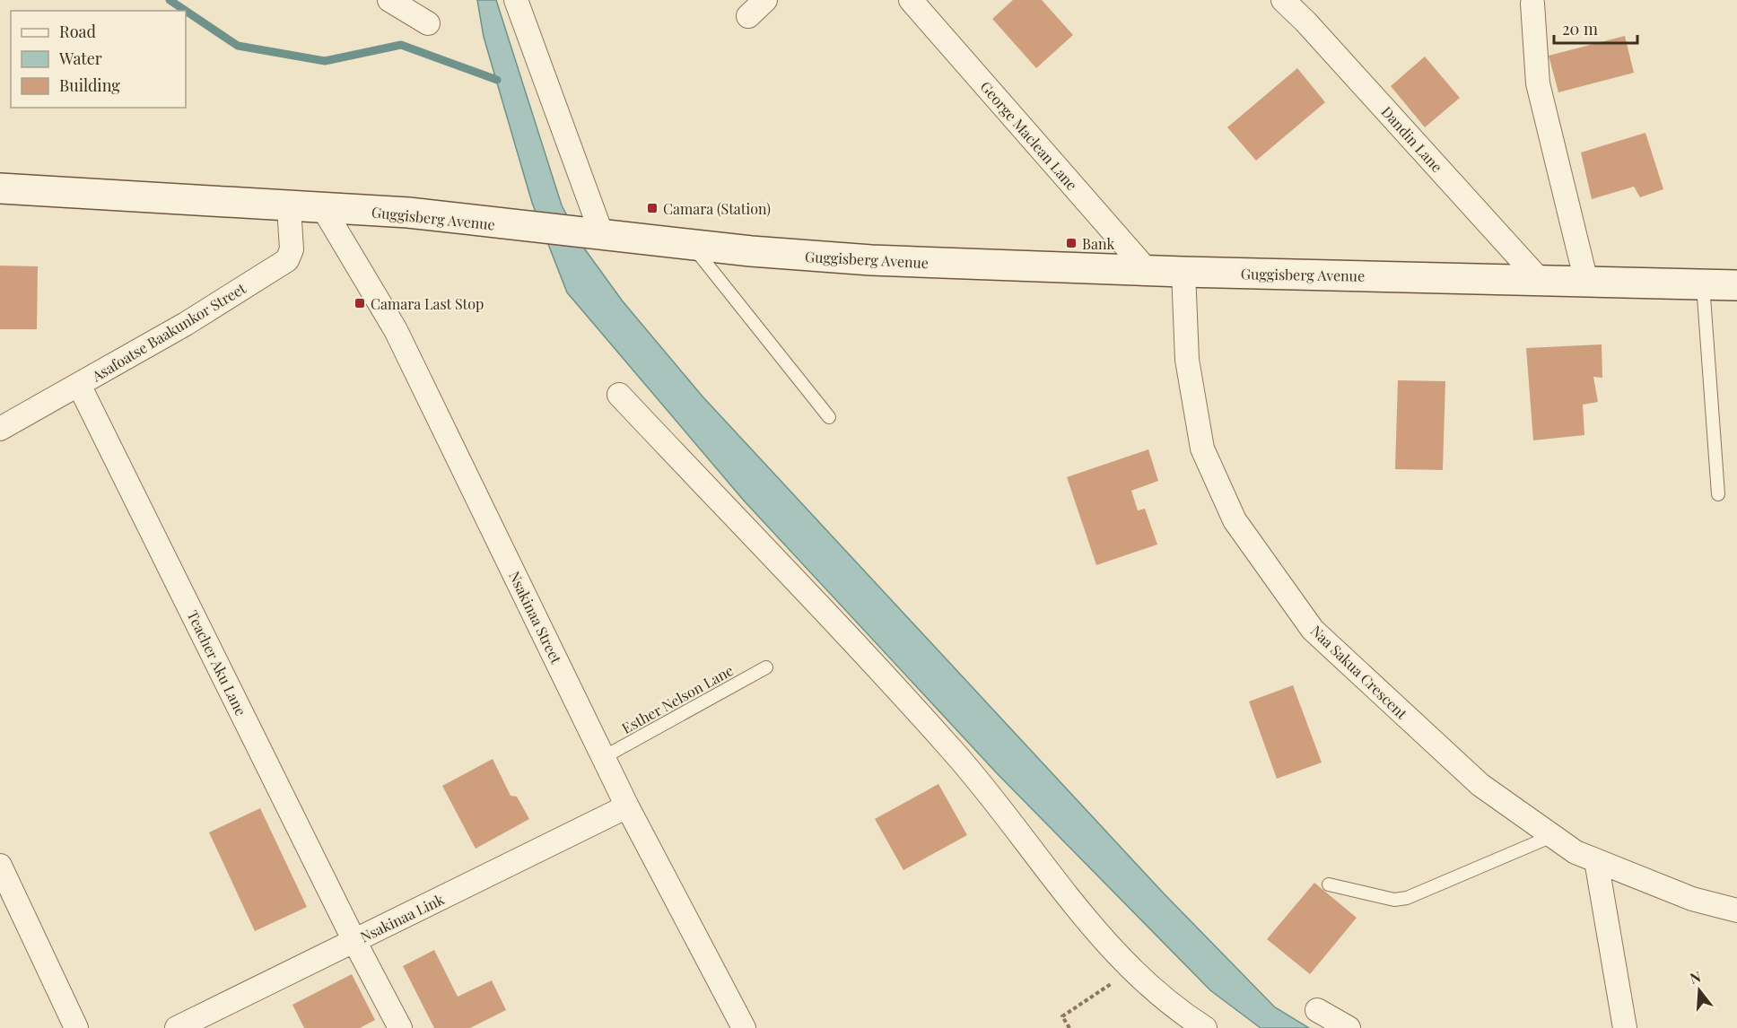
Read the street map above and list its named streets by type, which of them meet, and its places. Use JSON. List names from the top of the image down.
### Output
{
  "streets": {
    "main road": ["Guggisberg Avenue"],
    "street": [
      "George Maclean Lane",
      "Dandin Lane",
      "Asafoatse Baakunkor Street",
      "Nsakinaa Street",
      "Teacher Aku Lane",
      "Naa Sakua Crescent",
      "Nsakinaa Link"
    ],
    "lane": ["Esther Nelson Lane"]
  },
  "crossings": [
    ["George Maclean Lane", "Guggisberg Avenue"],
    ["Dandin Lane", "Guggisberg Avenue"],
    ["Guggisberg Avenue", "Asafoatse Baakunkor Street"],
    ["Guggisberg Avenue", "Nsakinaa Street"],
    ["Guggisberg Avenue", "Naa Sakua Crescent"],
    ["Asafoatse Baakunkor Street", "Teacher Aku Lane"],
    ["Nsakinaa Street", "Esther Nelson Lane"],
    ["Nsakinaa Street", "Nsakinaa Link"],
    ["Teacher Aku Lane", "Nsakinaa Link"]
  ],
  "places": {
    "transit": ["Camara (Station)", "Bank", "Camara Last Stop"]
  },
  "legend": ["Road", "Water", "Building"],
  "scale_bar": "20 m",
  "north": "top"
}
